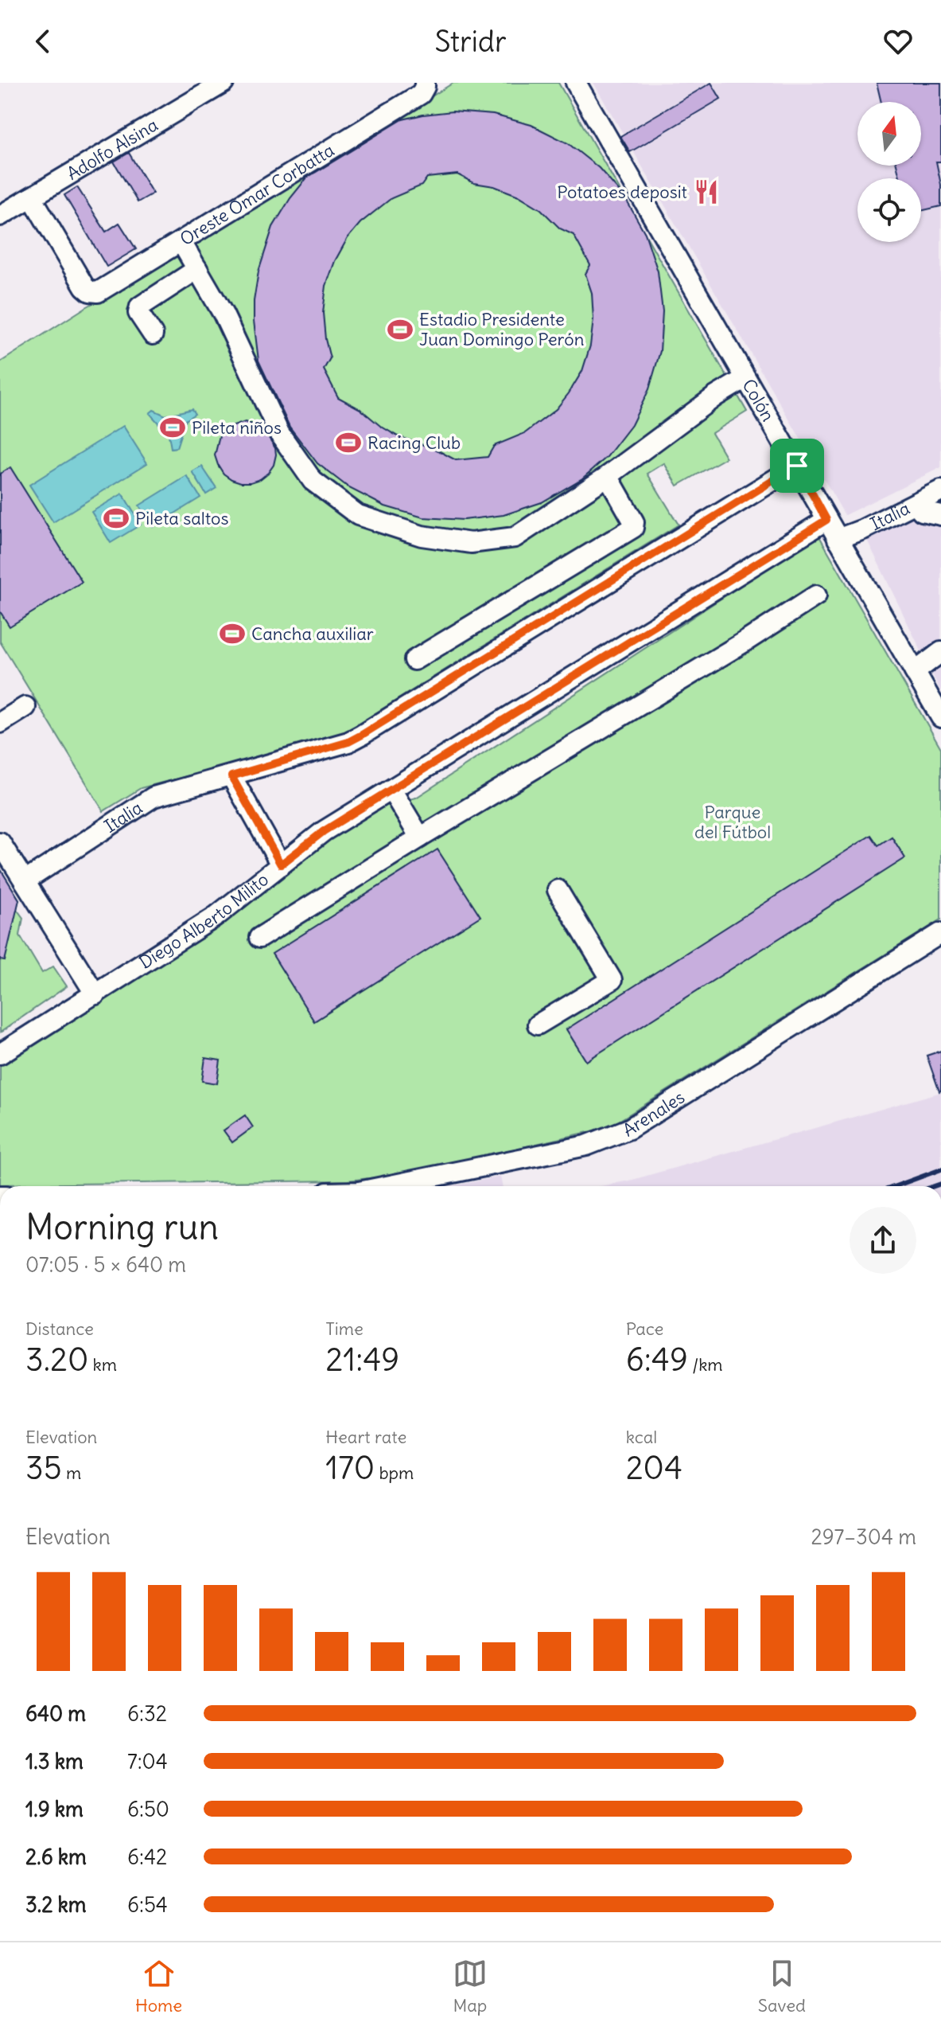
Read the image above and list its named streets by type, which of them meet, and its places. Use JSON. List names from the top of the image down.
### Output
{
  "streets": {
    "street": [
      "Adolfo Alsina",
      "Oreste Omar Corbatta",
      "Colón",
      "Italia",
      "Diego Alberto Milito",
      "Arenales"
    ]
  },
  "crossings": [
    ["Adolfo Alsina", "Oreste Omar Corbatta"],
    ["Colón", "Italia"],
    ["Colón", "Diego Alberto Milito"]
  ],
  "parks": ["Parque del Fútbol"],
  "places": {
    "restaurant": ["Potatoes deposit"],
    "sports": [
      "Estadio Presidente Juan Domingo Perón",
      "Pileta niños",
      "Racing Club",
      "Pileta saltos",
      "Cancha auxiliar"
    ]
  },
  "north": "top",
  "page": {
    "header": "Stridr",
    "heading": ["Morning run", "07:05 · 5 × 640 m"],
    "stats": [
      ["Distance", "3.20 km"],
      ["Time", "21:49"],
      ["Pace", "6:49 /km"],
      ["Elevation", "35 m"],
      ["Heart rate", "170 bpm"],
      ["kcal", "204"]
    ],
    "chart": ["Elevation", "297–304 m"],
    "list": [
      {
        "name": "640 m",
        "note": "6:32"
      },
      {
        "name": "1.3 km",
        "note": "7:04"
      },
      {
        "name": "1.9 km",
        "note": "6:50"
      },
      {
        "name": "2.6 km",
        "note": "6:42"
      },
      {
        "name": "3.2 km",
        "note": "6:54"
      }
    ],
    "tabs": ["Home", "Map", "Saved"]
  }
}
